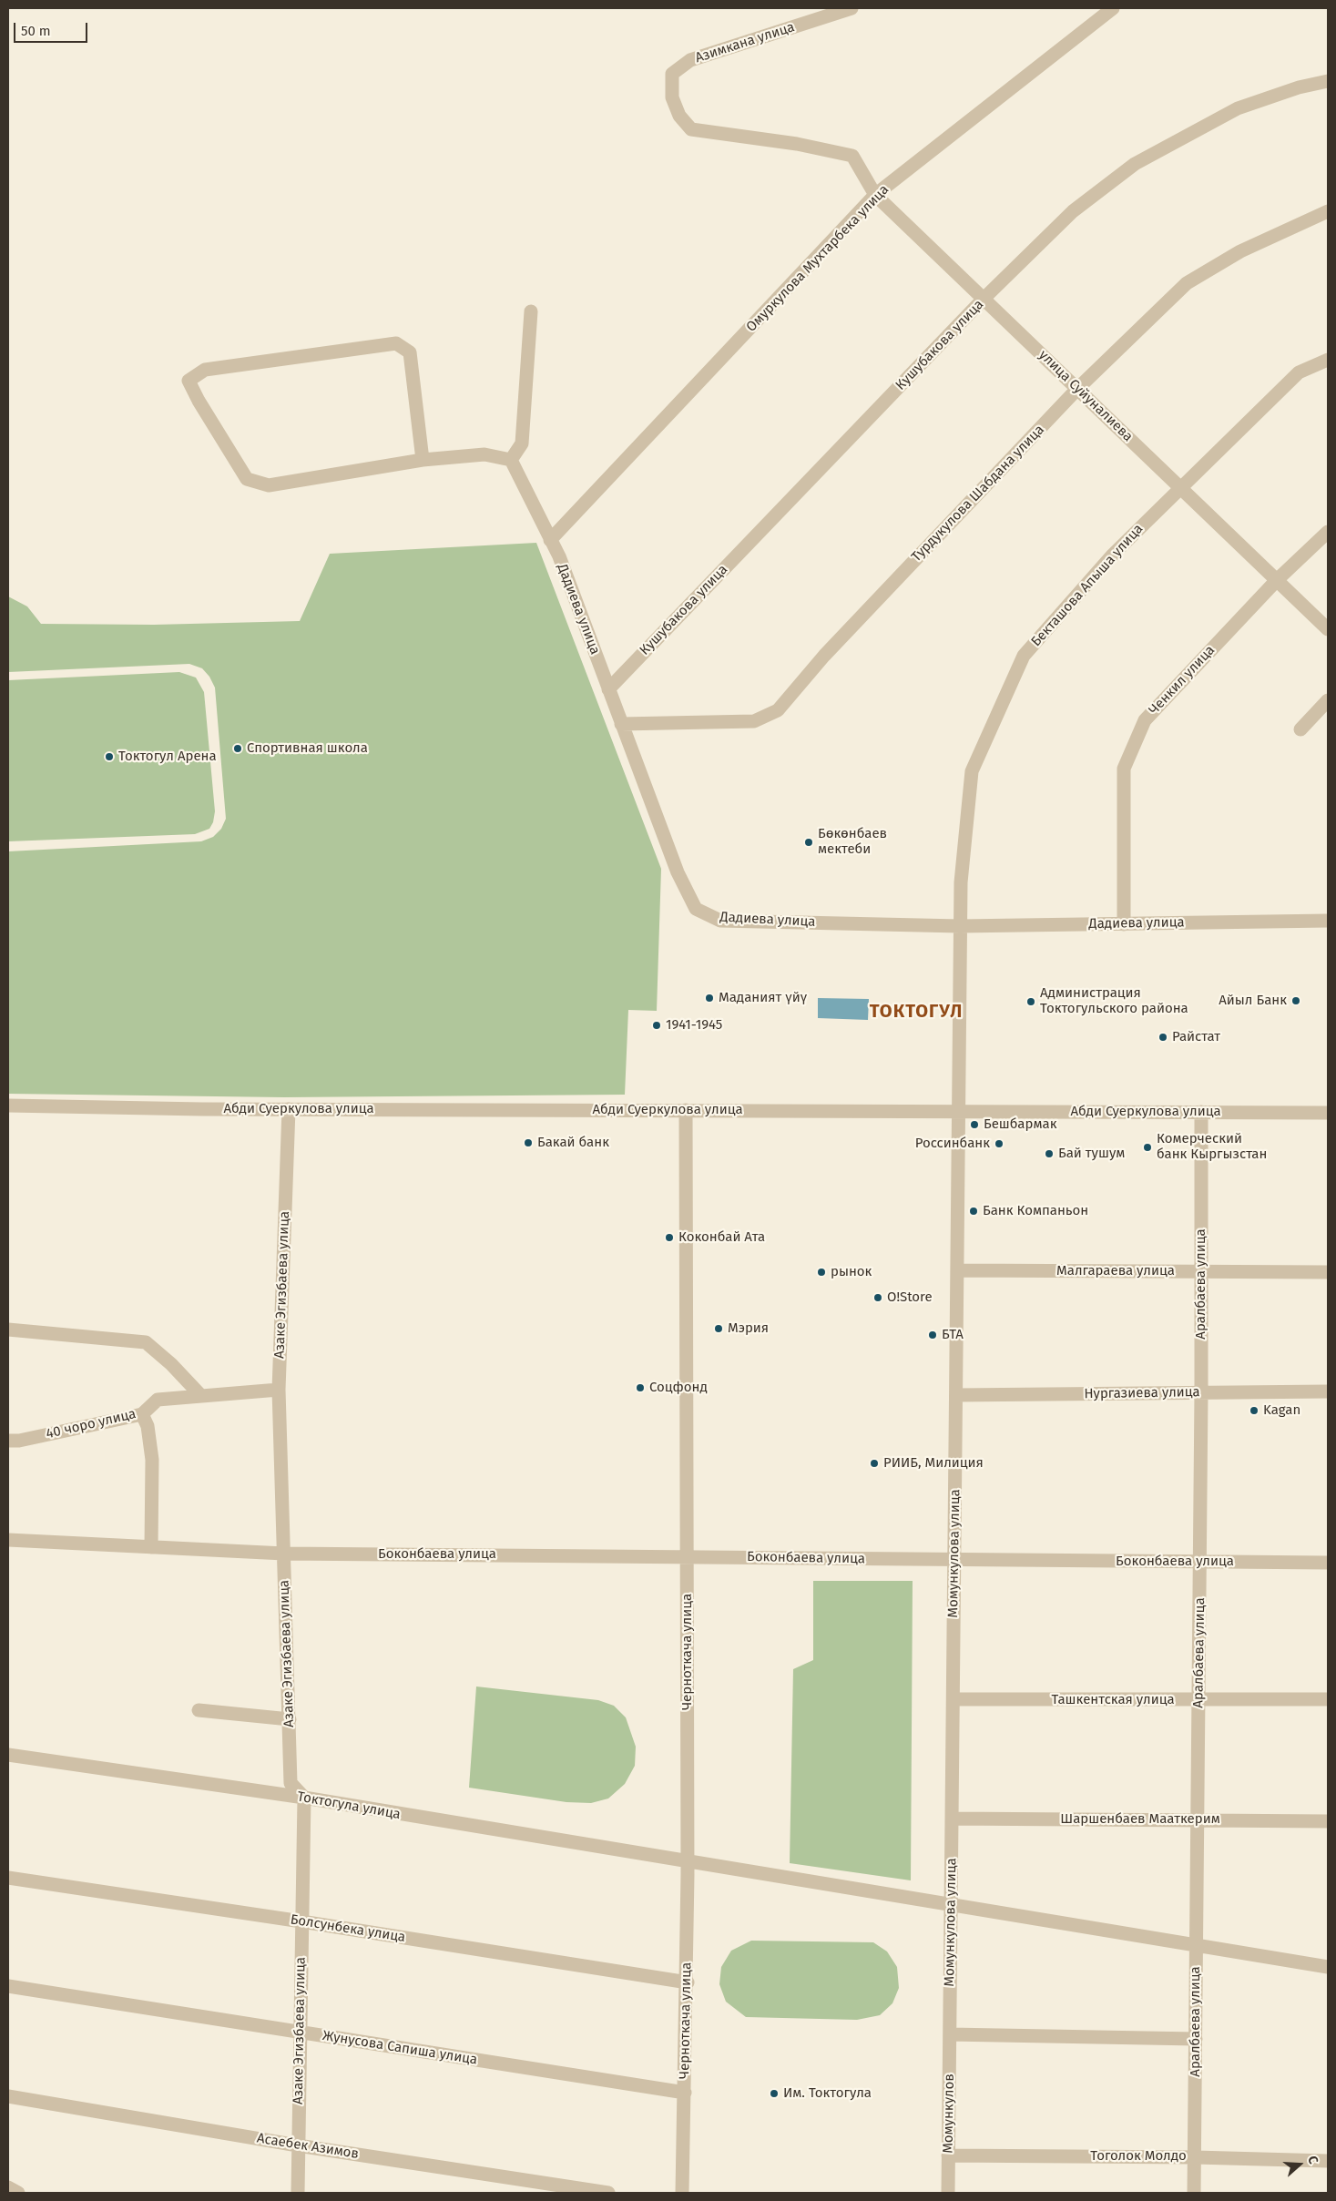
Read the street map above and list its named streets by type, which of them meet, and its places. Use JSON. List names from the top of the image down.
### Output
{
  "streets": {
    "street": [
      "Азимкана улица",
      "Омуркулова Мухтарбека улица",
      "Кушубакова улица",
      "улица Суйуналиева",
      "Турдукулова Шабдана улица",
      "Бекташова Апыша улица",
      "Дадиева улица",
      "Ченкил улица",
      "Абди Суеркулова улица",
      "Малгараева улица",
      "Аралбаева улица",
      "Азаке Эгизбаева улица",
      "Нургазиева улица",
      "40 чоро улица",
      "Момункулова улица",
      "Боконбаева улица",
      "Черноткача улица",
      "Ташкентская улица",
      "Токтогула улица",
      "Шаршенбаев Мааткерим",
      "Болсунбека улица",
      "Жунусова Сапиша улица",
      "Момункулов",
      "Асаебек Азимов",
      "Тоголок Молдо"
    ]
  },
  "crossings": [
    ["Азимкана улица", "улица Суйуналиева"],
    ["Омуркулова Мухтарбека улица", "улица Суйуналиева"],
    ["Омуркулова Мухтарбека улица", "Дадиева улица"],
    ["Кушубакова улица", "улица Суйуналиева"],
    ["Кушубакова улица", "Дадиева улица"],
    ["улица Суйуналиева", "Турдукулова Шабдана улица"],
    ["улица Суйуналиева", "Бекташова Апыша улица"],
    ["улица Суйуналиева", "Ченкил улица"],
    ["Турдукулова Шабдана улица", "Дадиева улица"],
    ["Бекташова Апыша улица", "Момункулова улица"],
    ["Дадиева улица", "Ченкил улица"],
    ["Дадиева улица", "Момункулова улица"],
    ["Абди Суеркулова улица", "Аралбаева улица"],
    ["Абди Суеркулова улица", "Азаке Эгизбаева улица"],
    ["Абди Суеркулова улица", "Момункулова улица"],
    ["Абди Суеркулова улица", "Черноткача улица"],
    ["Малгараева улица", "Аралбаева улица"],
    ["Малгараева улица", "Момункулова улица"],
    ["Аралбаева улица", "Нургазиева улица"],
    ["Аралбаева улица", "Боконбаева улица"],
    ["Аралбаева улица", "Ташкентская улица"],
    ["Аралбаева улица", "Токтогула улица"],
    ["Аралбаева улица", "Шаршенбаев Мааткерим"],
    ["Аралбаева улица", "Тоголок Молдо"],
    ["Азаке Эгизбаева улица", "40 чоро улица"],
    ["Азаке Эгизбаева улица", "Боконбаева улица"],
    ["Азаке Эгизбаева улица", "Токтогула улица"],
    ["Азаке Эгизбаева улица", "Болсунбека улица"],
    ["Азаке Эгизбаева улица", "Жунусова Сапиша улица"],
    ["Азаке Эгизбаева улица", "Асаебек Азимов"],
    ["Нургазиева улица", "Момункулова улица"],
    ["Момункулова улица", "Боконбаева улица"],
    ["Момункулова улица", "Ташкентская улица"],
    ["Момункулова улица", "Токтогула улица"],
    ["Момункулова улица", "Шаршенбаев Мааткерим"],
    ["Момункулова улица", "Момункулов"],
    ["Боконбаева улица", "Черноткача улица"],
    ["Черноткача улица", "Токтогула улица"],
    ["Черноткача улица", "Болсунбека улица"],
    ["Черноткача улица", "Жунусова Сапиша улица"],
    ["Момункулов", "Тоголок Молдо"]
  ],
  "districts": ["ТОКТОГУЛ"],
  "places": [
    "Спортивная школа",
    "Токтогул Арена",
    "Бөкөнбаев мектеби",
    "Маданият үйү",
    "Айыл Банк",
    "Администрация Токтогульского района",
    "1941-1945",
    "Райстат",
    "Бешбармак",
    "Бакай банк",
    "Россинбанк",
    "Комерческий банк Кыргызстан",
    "Бай тушум",
    "Банк Компаньон",
    "Коконбай Ата",
    "рынок",
    "O!Store",
    "Мэрия",
    "БТА",
    "Соцфонд",
    "Kagan",
    "РИИБ, Милиция",
    "Им. Токтогула"
  ],
  "scale_bar": "50 m",
  "north": "right"
}
